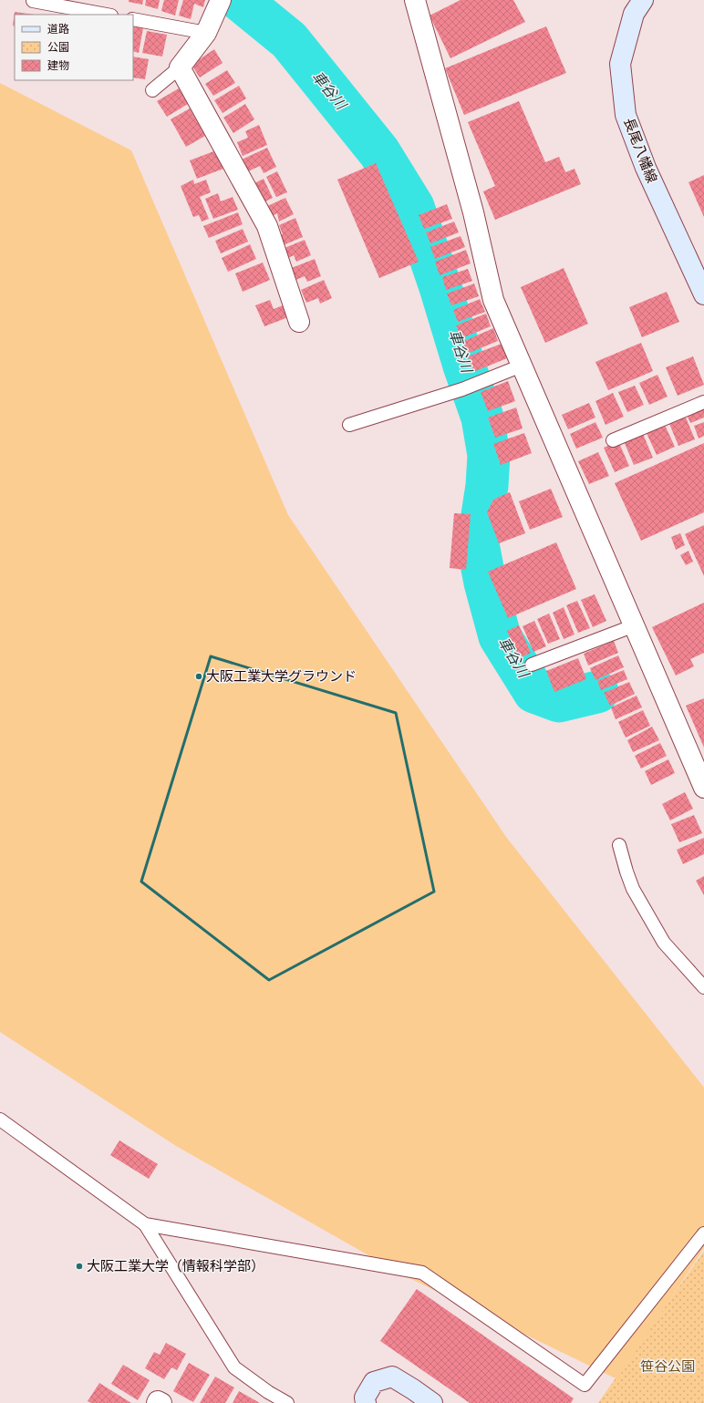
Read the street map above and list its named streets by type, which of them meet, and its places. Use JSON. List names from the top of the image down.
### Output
{
  "streets": {
    "main road": ["長尾八幡線"]
  },
  "water": ["車谷川"],
  "parks": ["笹谷公園"],
  "places": ["大阪工業大学グラウンド", "大阪工業大学（情報科学部）"],
  "legend": ["道路", "公園", "建物"]
}
